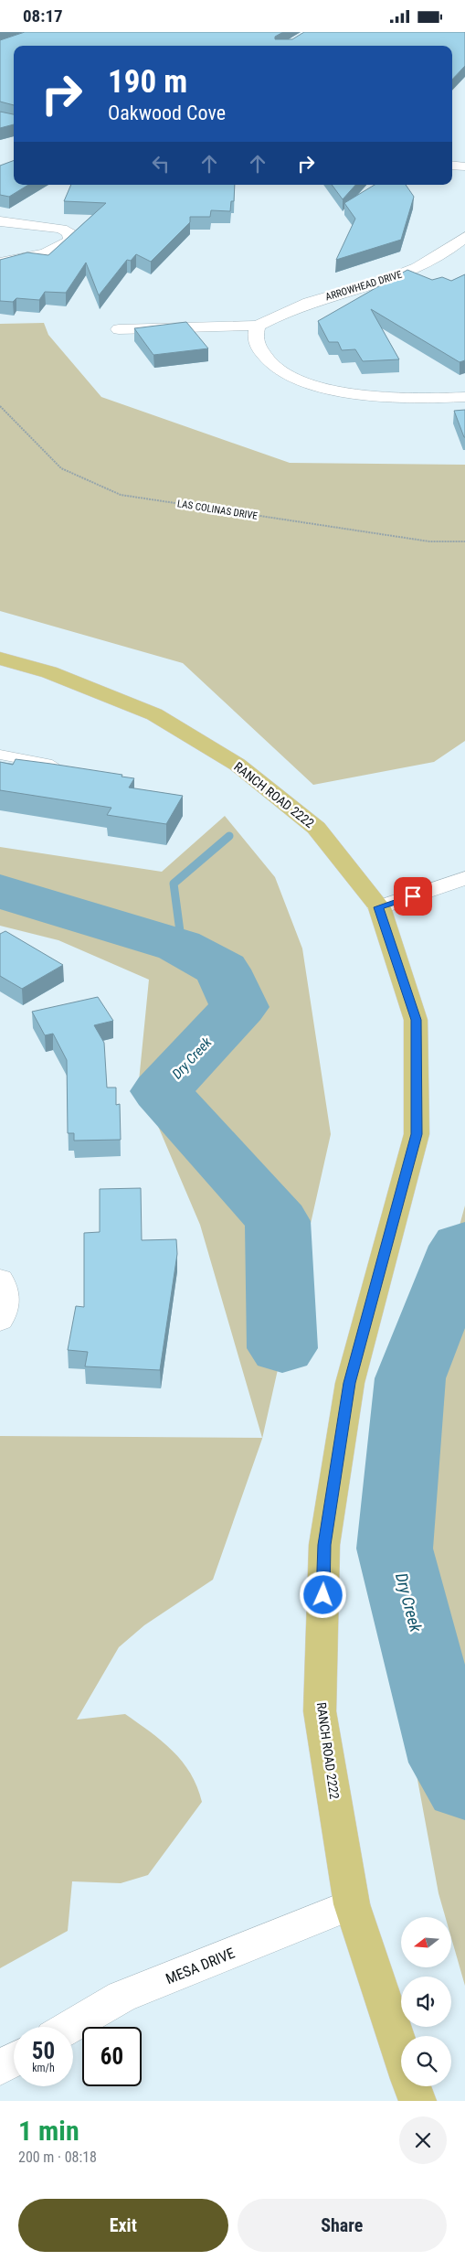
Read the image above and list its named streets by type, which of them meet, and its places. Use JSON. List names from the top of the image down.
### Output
{
  "streets": {
    "main road": ["RANCH ROAD 2222"],
    "street": ["ARROWHEAD DRIVE", "MESA DRIVE"],
    "path": ["LAS COLINAS DRIVE"]
  },
  "crossings": [
    ["RANCH ROAD 2222", "MESA DRIVE"]
  ],
  "water": ["Dry Creek"],
  "north": "left",
  "page": {
    "status": "08:17",
    "turn": ["190 m", "Oakwood Cove"],
    "speed": "50 km/h",
    "limit": "60",
    "heading": ["1 min", "200 m · 08:18"],
    "buttons": ["Exit", "Share"]
  }
}
